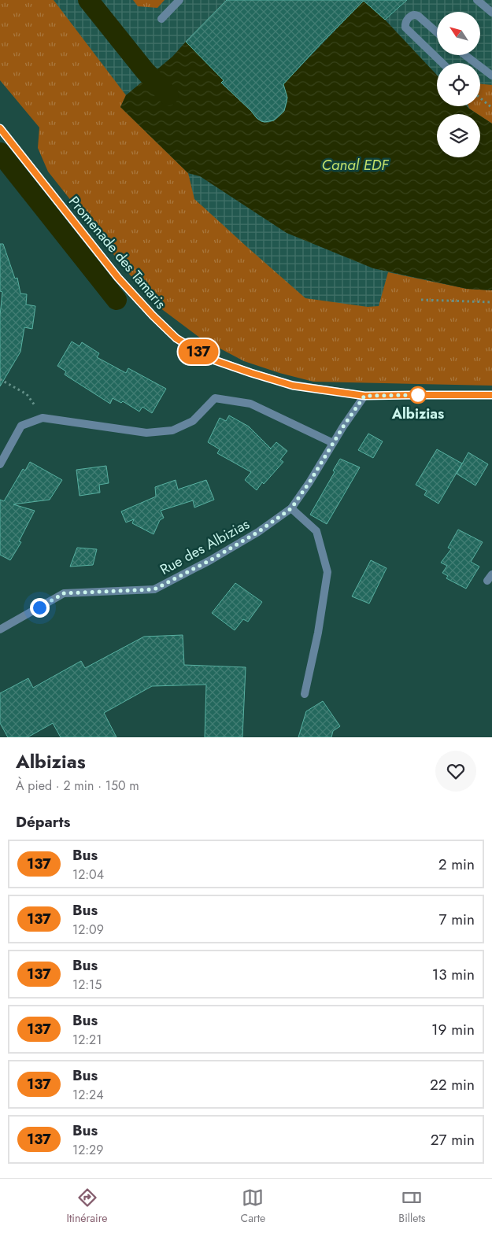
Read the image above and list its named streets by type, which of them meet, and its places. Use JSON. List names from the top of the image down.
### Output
{
  "streets": {
    "street": ["Promenade des Tamaris", "Rue des Albizias"]
  },
  "crossings": [
    ["Promenade des Tamaris", "Rue des Albizias"]
  ],
  "water": ["Canal EDF"],
  "places": ["Albizias"],
  "lines": ["bus line 137"],
  "north": "top left",
  "page": {
    "on_map": "137",
    "heading": [
      ["Albizias", "À pied · 2 min · 150 m"],
      "Départs"
    ],
    "list": [
      {
        "mark": "137",
        "name": "Bus",
        "note": "12:04",
        "value": "2 min"
      },
      {
        "mark": "137",
        "name": "Bus",
        "note": "12:09",
        "value": "7 min"
      },
      {
        "mark": "137",
        "name": "Bus",
        "note": "12:15",
        "value": "13 min"
      },
      {
        "mark": "137",
        "name": "Bus",
        "note": "12:21",
        "value": "19 min"
      },
      {
        "mark": "137",
        "name": "Bus",
        "note": "12:24",
        "value": "22 min"
      },
      {
        "mark": "137",
        "name": "Bus",
        "note": "12:29",
        "value": "27 min"
      }
    ],
    "tabs": ["Itinéraire", "Carte", "Billets"]
  }
}
